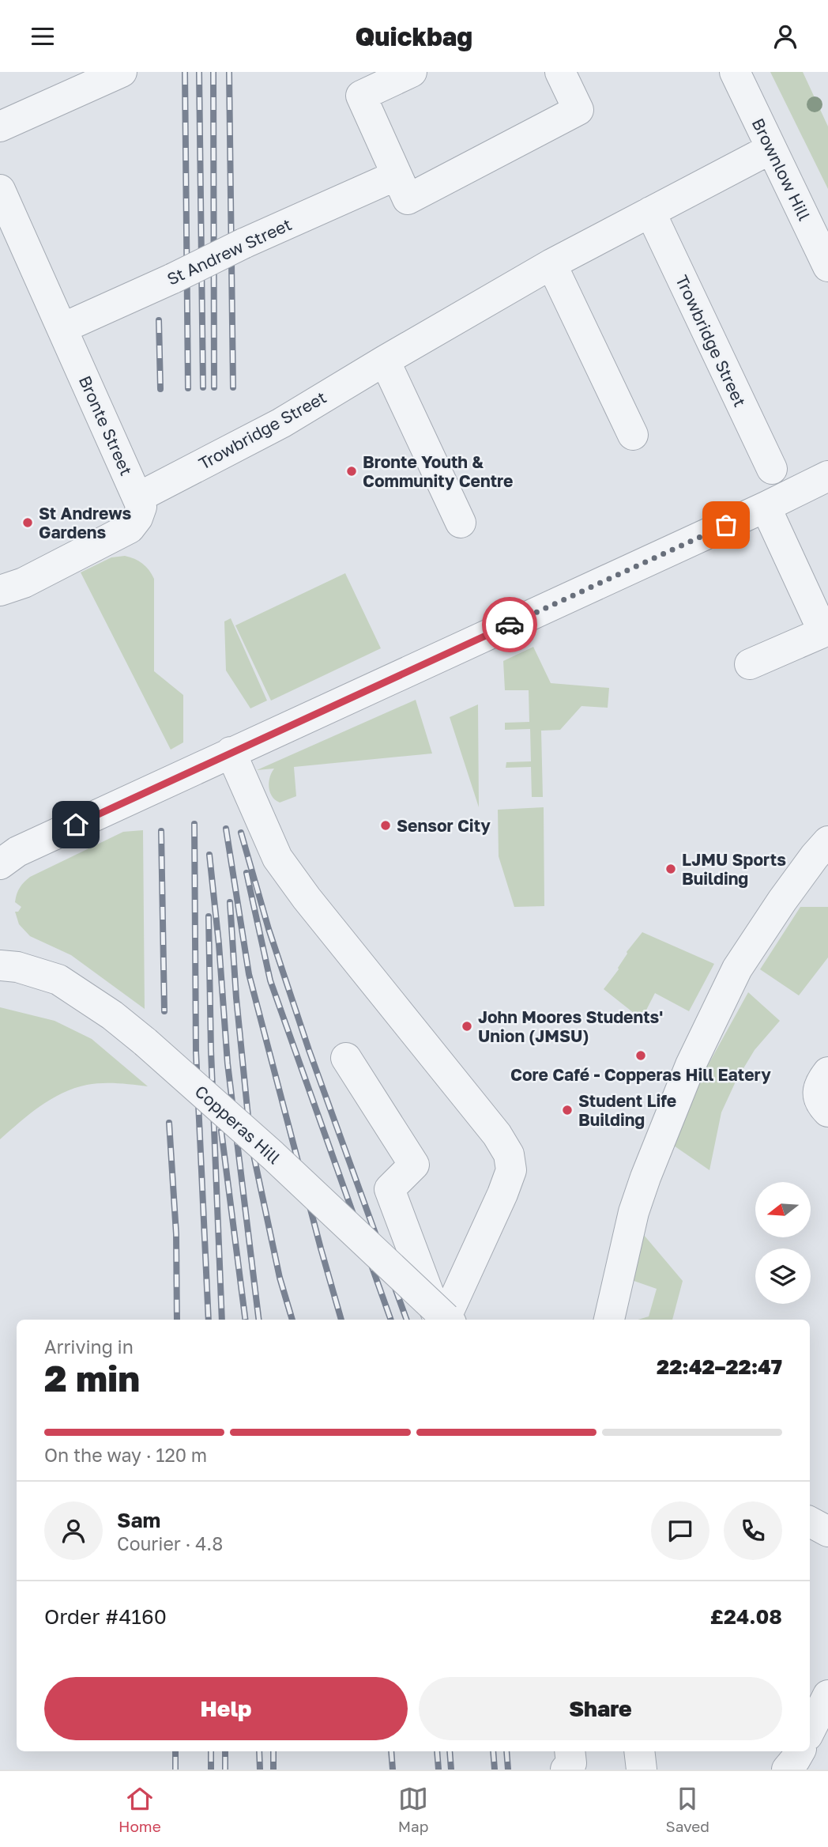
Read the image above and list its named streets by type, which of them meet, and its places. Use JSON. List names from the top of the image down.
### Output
{
  "streets": {
    "street": [
      "Brownlow Hill",
      "St Andrew Street",
      "Trowbridge Street",
      "Bronte Street",
      "Copperas Hill"
    ]
  },
  "crossings": [
    ["Brownlow Hill", "Trowbridge Street"],
    ["St Andrew Street", "Bronte Street"],
    ["Trowbridge Street", "Bronte Street"]
  ],
  "places": [
    "Bronte Youth & Community Centre",
    "St Andrews Gardens",
    "Sensor City",
    "LJMU Sports Building",
    "John Moores Students' Union (JMSU)",
    "Core Café - Copperas Hill Eatery",
    "Student Life Building"
  ],
  "north": "left",
  "page": {
    "header": "Quickbag",
    "heading": ["2 min", "Arriving in", "22:42–22:47"],
    "panel": [
      "Sam",
      "Courier · 4.8",
      "Order #4160",
      "£24.08"
    ],
    "bar": "On the way · 120 m",
    "buttons": ["Help", "Share"],
    "tabs": ["Home", "Map", "Saved"]
  }
}
